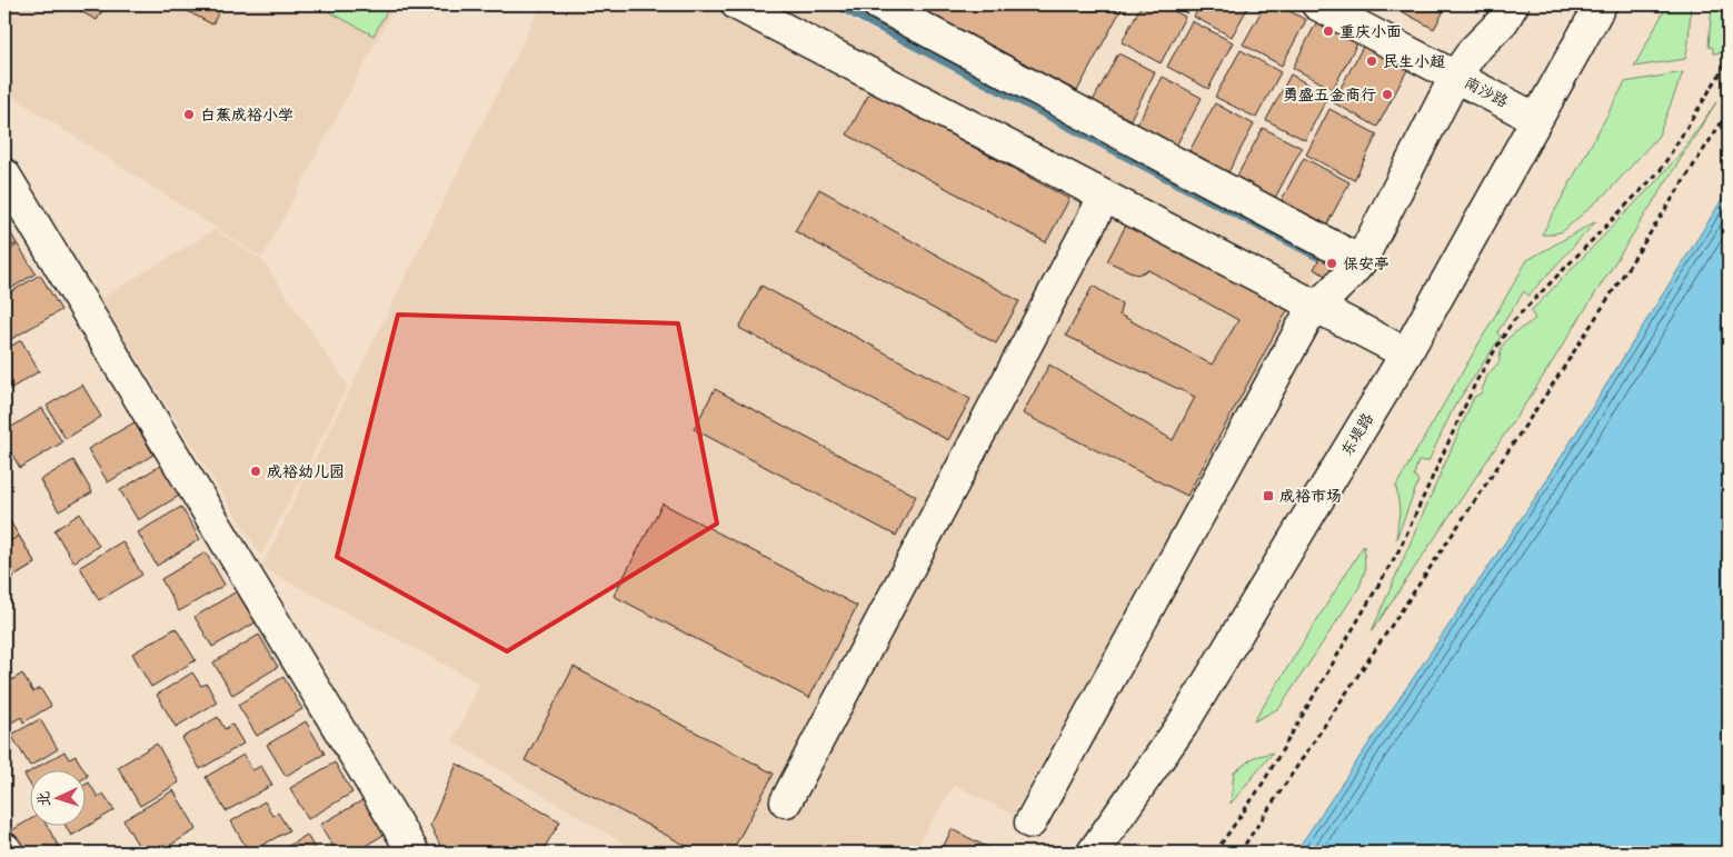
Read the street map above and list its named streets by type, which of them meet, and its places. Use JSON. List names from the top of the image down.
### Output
{
  "streets": {
    "street": ["南沙路", "东堤路"]
  },
  "crossings": [
    ["南沙路", "东堤路"]
  ],
  "places": {
    "other": [
      "重庆小面",
      "民生小超",
      "勇盛五金商行",
      "白蕉成裕小学",
      "保安亭",
      "成裕幼儿园"
    ],
    "transit": ["成裕市场"]
  },
  "north": "left"
}
